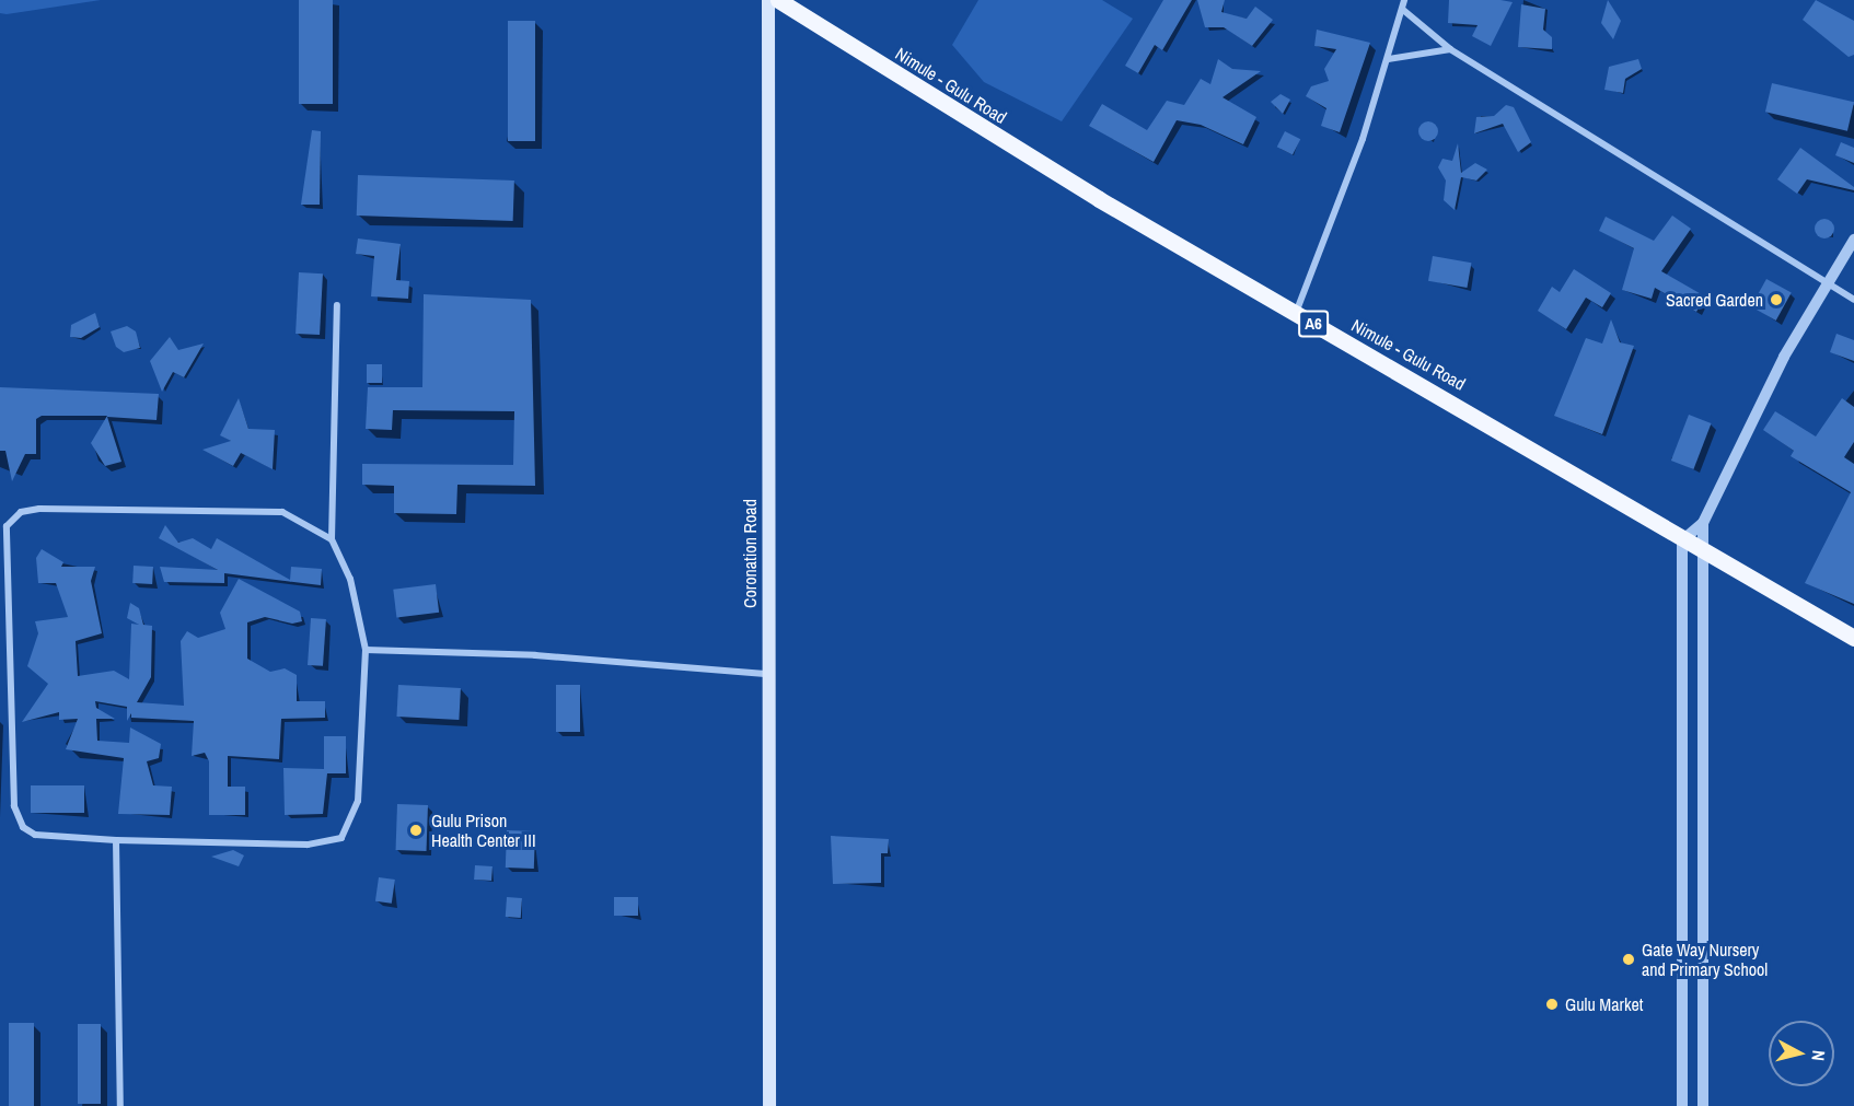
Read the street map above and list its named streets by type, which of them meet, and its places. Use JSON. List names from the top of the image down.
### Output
{
  "streets": {
    "main road": ["Nimule - Gulu Road", "A6", "Coronation Road"]
  },
  "places": [
    "Sacred Garden",
    "Gulu Prison Health Center III",
    "Gate Way Nursery and Primary School",
    "Gulu Market"
  ],
  "north": "right"
}
